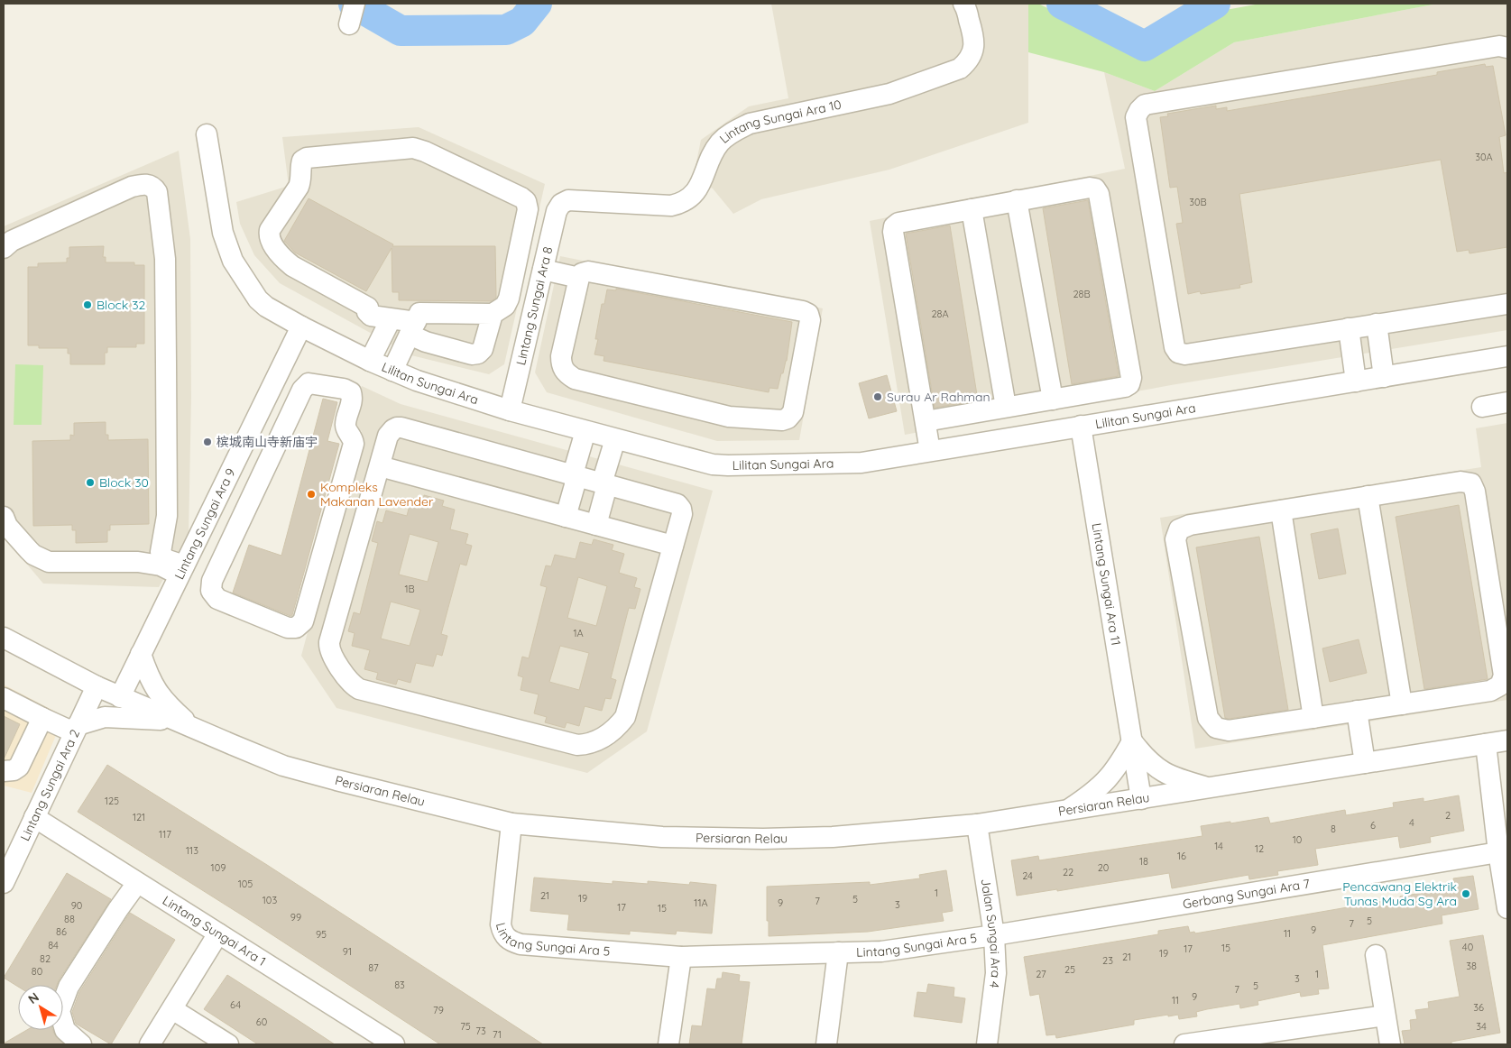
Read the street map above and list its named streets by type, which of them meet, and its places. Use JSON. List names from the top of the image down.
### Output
{
  "streets": {
    "street": [
      "Lintang Sungai Ara 10",
      "Lintang Sungai Ara 8",
      "Lilitan Sungai Ara",
      "Lintang Sungai Ara 9",
      "Lintang Sungai Ara 11",
      "Lintang Sungai Ara 2",
      "Persiaran Relau",
      "Gerbang Sungai Ara 7",
      "Lintang Sungai Ara 1",
      "Lintang Sungai Ara 5",
      "Jalan Sungai Ara 4"
    ]
  },
  "crossings": [
    ["Lintang Sungai Ara 10", "Lintang Sungai Ara 8"],
    ["Lintang Sungai Ara 8", "Lilitan Sungai Ara"],
    ["Lilitan Sungai Ara", "Lintang Sungai Ara 9"],
    ["Lilitan Sungai Ara", "Lintang Sungai Ara 11"],
    ["Lintang Sungai Ara 9", "Persiaran Relau"],
    ["Lintang Sungai Ara 11", "Persiaran Relau"],
    ["Lintang Sungai Ara 2", "Persiaran Relau"],
    ["Lintang Sungai Ara 2", "Lintang Sungai Ara 1"],
    ["Persiaran Relau", "Lintang Sungai Ara 5"],
    ["Persiaran Relau", "Jalan Sungai Ara 4"],
    ["Gerbang Sungai Ara 7", "Lintang Sungai Ara 5"],
    ["Gerbang Sungai Ara 7", "Jalan Sungai Ara 4"],
    ["Lintang Sungai Ara 5", "Jalan Sungai Ara 4"]
  ],
  "places": [
    "Block 32",
    "Surau Ar Rahman",
    "槟城南山寺新庙宇",
    "Block 30",
    "Kompleks Makanan Lavender",
    "Pencawang Elektrik Tunas Muda Sg Ara"
  ],
  "house_numbers": [
    "30A",
    "30B",
    "28B",
    "28A",
    "1B",
    "1A",
    "125",
    "2",
    "121",
    "4",
    "6",
    "8",
    "117",
    "10",
    "14",
    "12",
    "113",
    "16",
    "18",
    "109",
    "20",
    "22",
    "24",
    "105",
    "1",
    "21",
    "19",
    "5",
    "103",
    "7",
    "11A",
    "9",
    "3",
    "90",
    "17",
    "15",
    "99",
    "88",
    "5",
    "7",
    "9",
    "86",
    "11",
    "95",
    "84",
    "40",
    "15",
    "17",
    "91",
    "19",
    "21",
    "82",
    "23",
    "38",
    "87",
    "25",
    "80",
    "27",
    "1",
    "3",
    "83",
    "5",
    "7",
    "9",
    "11",
    "64",
    "36",
    "79",
    "60",
    "75",
    "34",
    "73",
    "71"
  ],
  "north": "top left"
}
